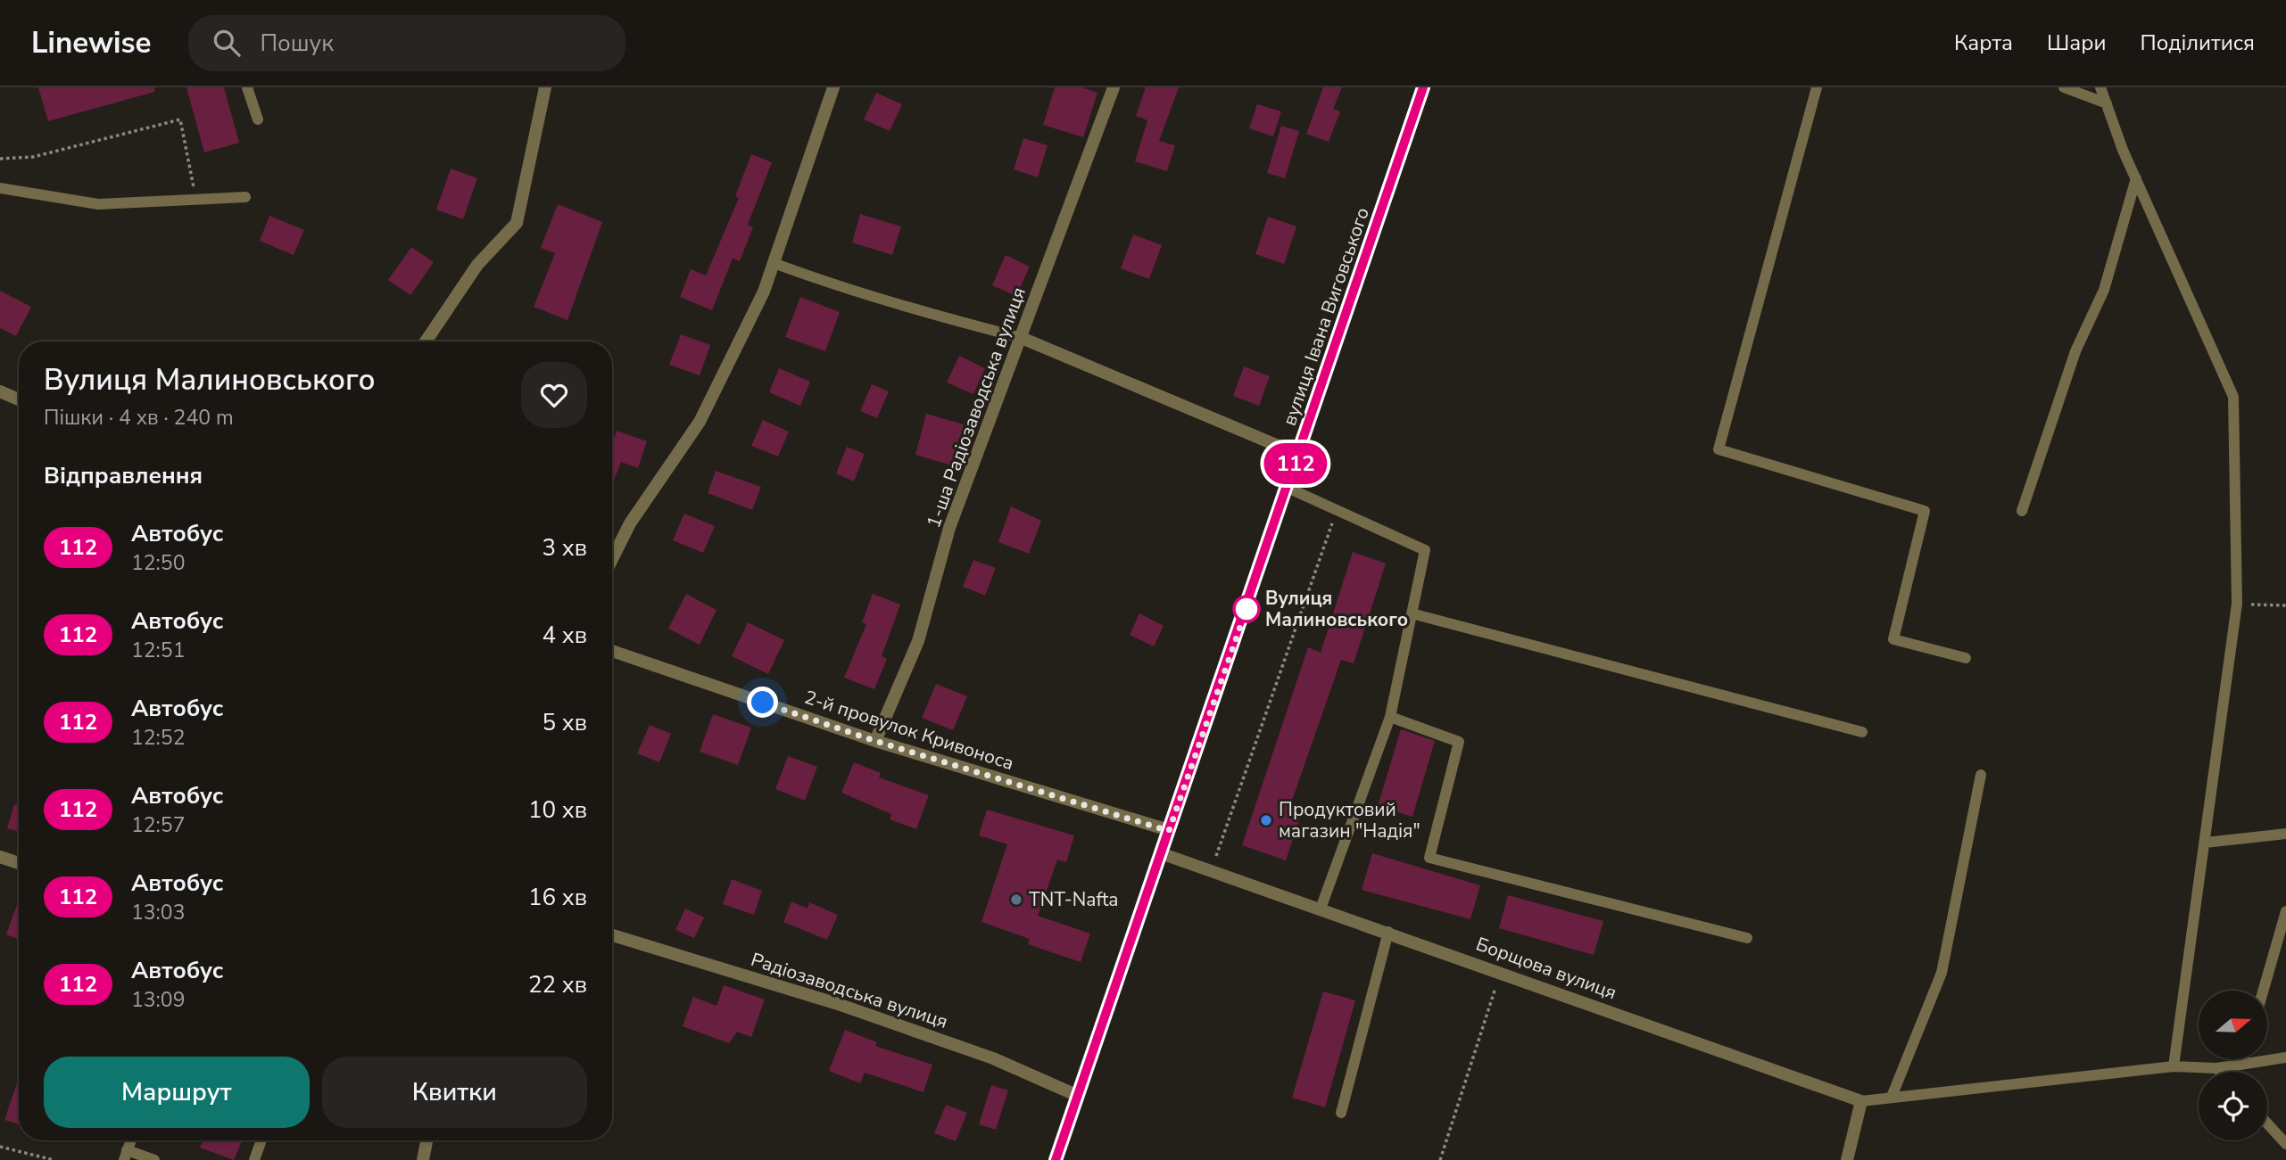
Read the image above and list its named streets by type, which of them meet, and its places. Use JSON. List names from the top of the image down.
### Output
{
  "streets": {
    "street": [
      "вулиця Івана Виговського",
      "1-ша Радіозаводська вулиця",
      "2-й провулок Кривоноса",
      "Борщова вулиця",
      "Радіозаводська вулиця"
    ]
  },
  "crossings": [
    ["вулиця Івана Виговського", "2-й провулок Кривоноса"],
    ["вулиця Івана Виговського", "Борщова вулиця"],
    ["вулиця Івана Виговського", "Радіозаводська вулиця"],
    ["1-ша Радіозаводська вулиця", "2-й провулок Кривоноса"]
  ],
  "places": ["Вулиця Малиновського", "Продуктовий магазин \"Надія\"", "TNT-Nafta"],
  "lines": ["bus line 112"],
  "north": "right",
  "page": {
    "header": "Linewise",
    "search": "Пошук",
    "nav": ["Карта", "Шари", "Поділитися"],
    "on_map": "112",
    "heading": [
      ["Вулиця Малиновського", "Пішки · 4 хв · 240 m"],
      "Відправлення"
    ],
    "list": [
      {
        "mark": "112",
        "name": "Автобус",
        "note": "12:50",
        "value": "3 хв"
      },
      {
        "mark": "112",
        "name": "Автобус",
        "note": "12:51",
        "value": "4 хв"
      },
      {
        "mark": "112",
        "name": "Автобус",
        "note": "12:52",
        "value": "5 хв"
      },
      {
        "mark": "112",
        "name": "Автобус",
        "note": "12:57",
        "value": "10 хв"
      },
      {
        "mark": "112",
        "name": "Автобус",
        "note": "13:03",
        "value": "16 хв"
      },
      {
        "mark": "112",
        "name": "Автобус",
        "note": "13:09",
        "value": "22 хв"
      }
    ],
    "buttons": ["Маршрут", "Квитки"]
  }
}
